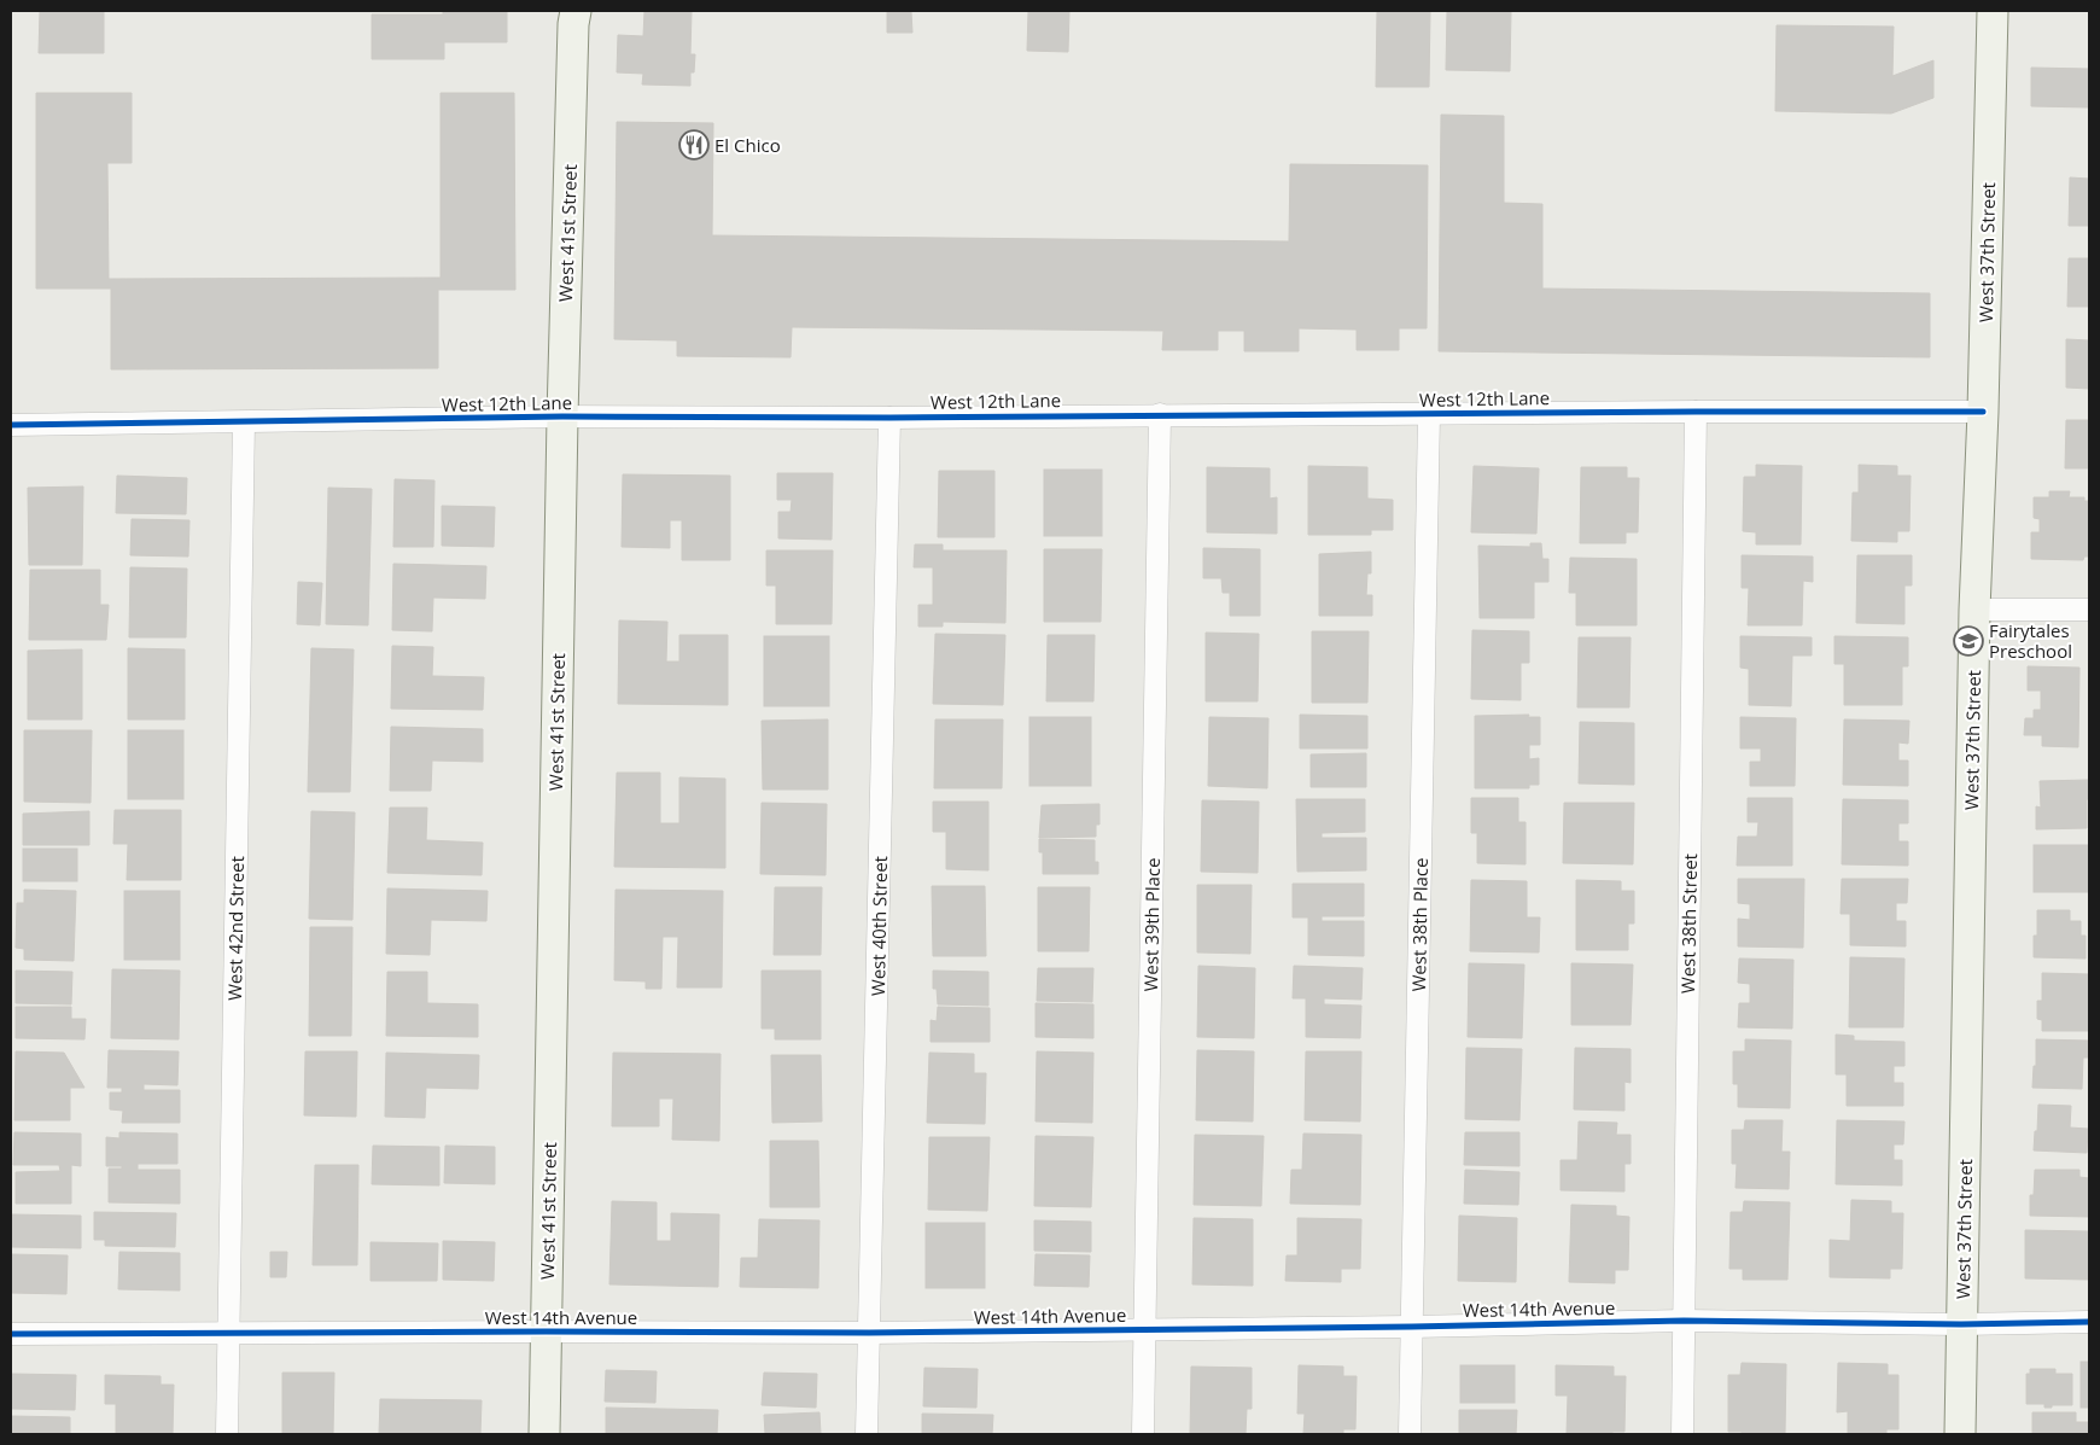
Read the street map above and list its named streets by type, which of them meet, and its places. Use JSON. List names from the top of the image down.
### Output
{
  "streets": {
    "street": [
      "West 41st Street",
      "West 37th Street",
      "West 12th Lane",
      "West 38th Street",
      "West 39th Place",
      "West 38th Place",
      "West 40th Street",
      "West 42nd Street",
      "West 14th Avenue"
    ]
  },
  "crossings": [
    ["West 41st Street", "West 12th Lane"],
    ["West 41st Street", "West 14th Avenue"],
    ["West 37th Street", "West 12th Lane"],
    ["West 37th Street", "West 14th Avenue"],
    ["West 12th Lane", "West 38th Street"],
    ["West 12th Lane", "West 39th Place"],
    ["West 12th Lane", "West 38th Place"],
    ["West 12th Lane", "West 40th Street"],
    ["West 12th Lane", "West 42nd Street"],
    ["West 38th Street", "West 14th Avenue"],
    ["West 39th Place", "West 14th Avenue"],
    ["West 38th Place", "West 14th Avenue"],
    ["West 40th Street", "West 14th Avenue"],
    ["West 42nd Street", "West 14th Avenue"]
  ],
  "places": {
    "restaurant": ["El Chico"],
    "school or university": ["Fairytales Preschool"]
  }
}
